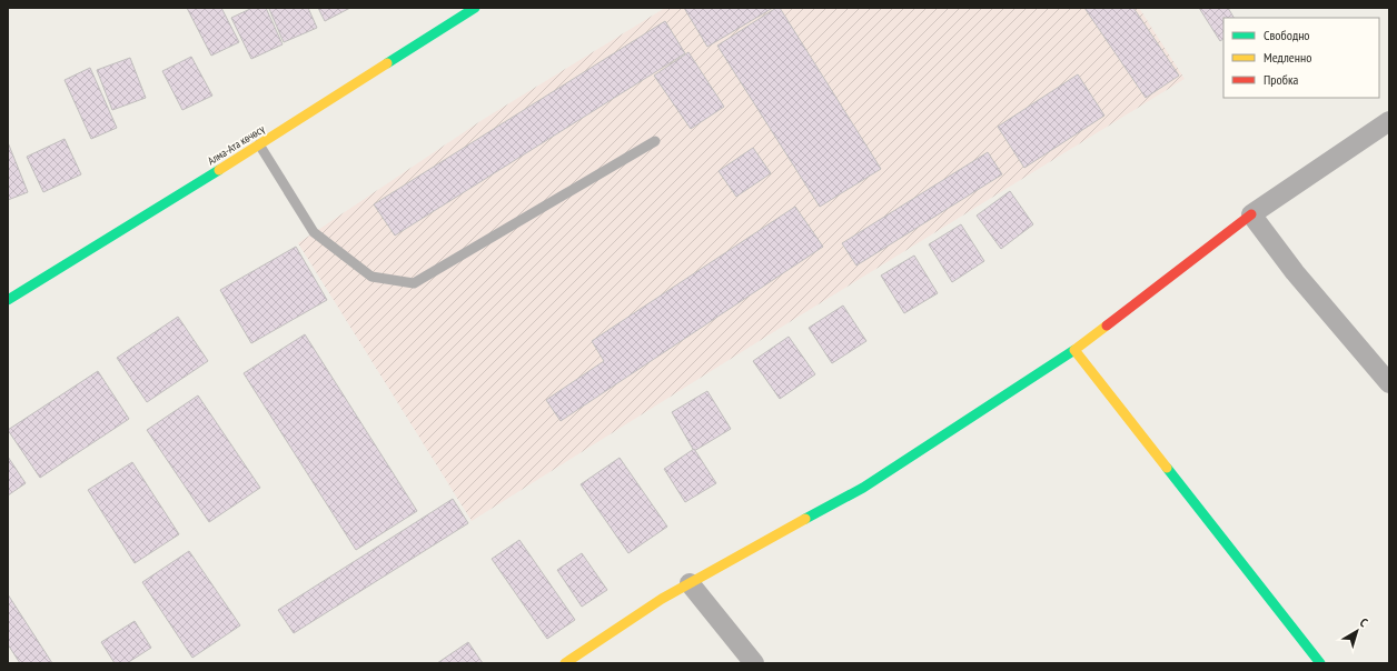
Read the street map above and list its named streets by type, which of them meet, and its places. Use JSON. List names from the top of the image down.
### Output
{
  "streets": {
    "street": ["Алма-Ата көчөсү"]
  },
  "legend": ["Свободно", "Медленно", "Пробка"],
  "north": "top right"
}
